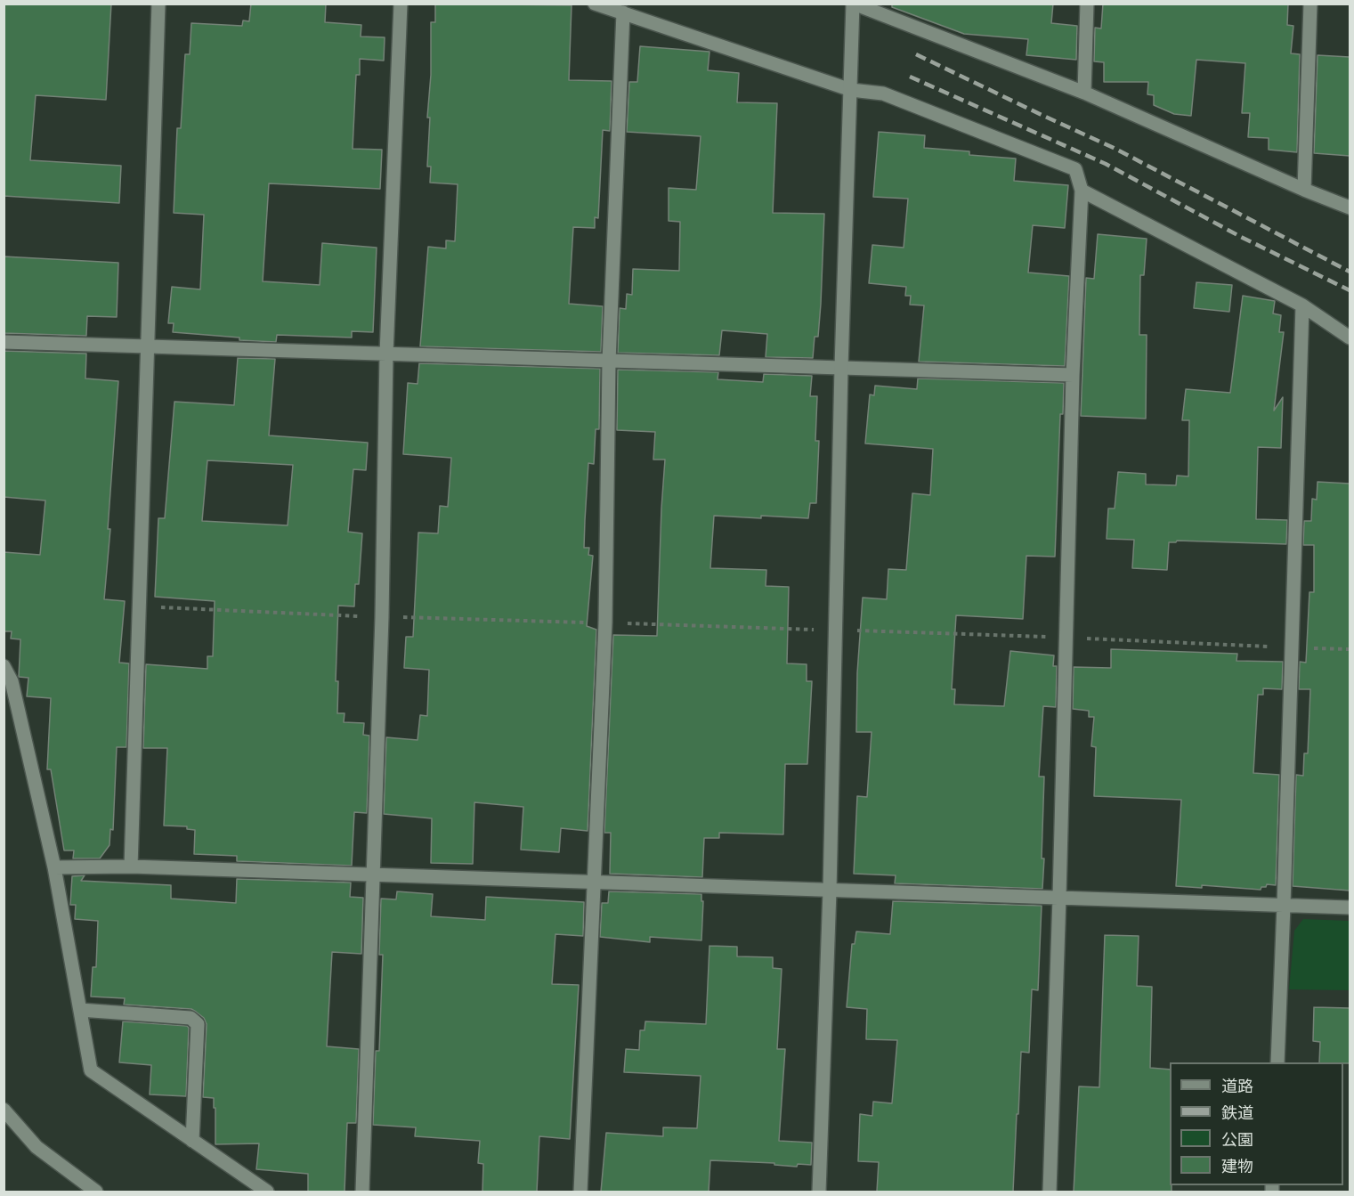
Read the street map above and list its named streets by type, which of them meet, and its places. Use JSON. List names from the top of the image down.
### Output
{
  "legend": [
    "道路",
    "鉄道",
    "公園",
    "建物"
  ]
}
